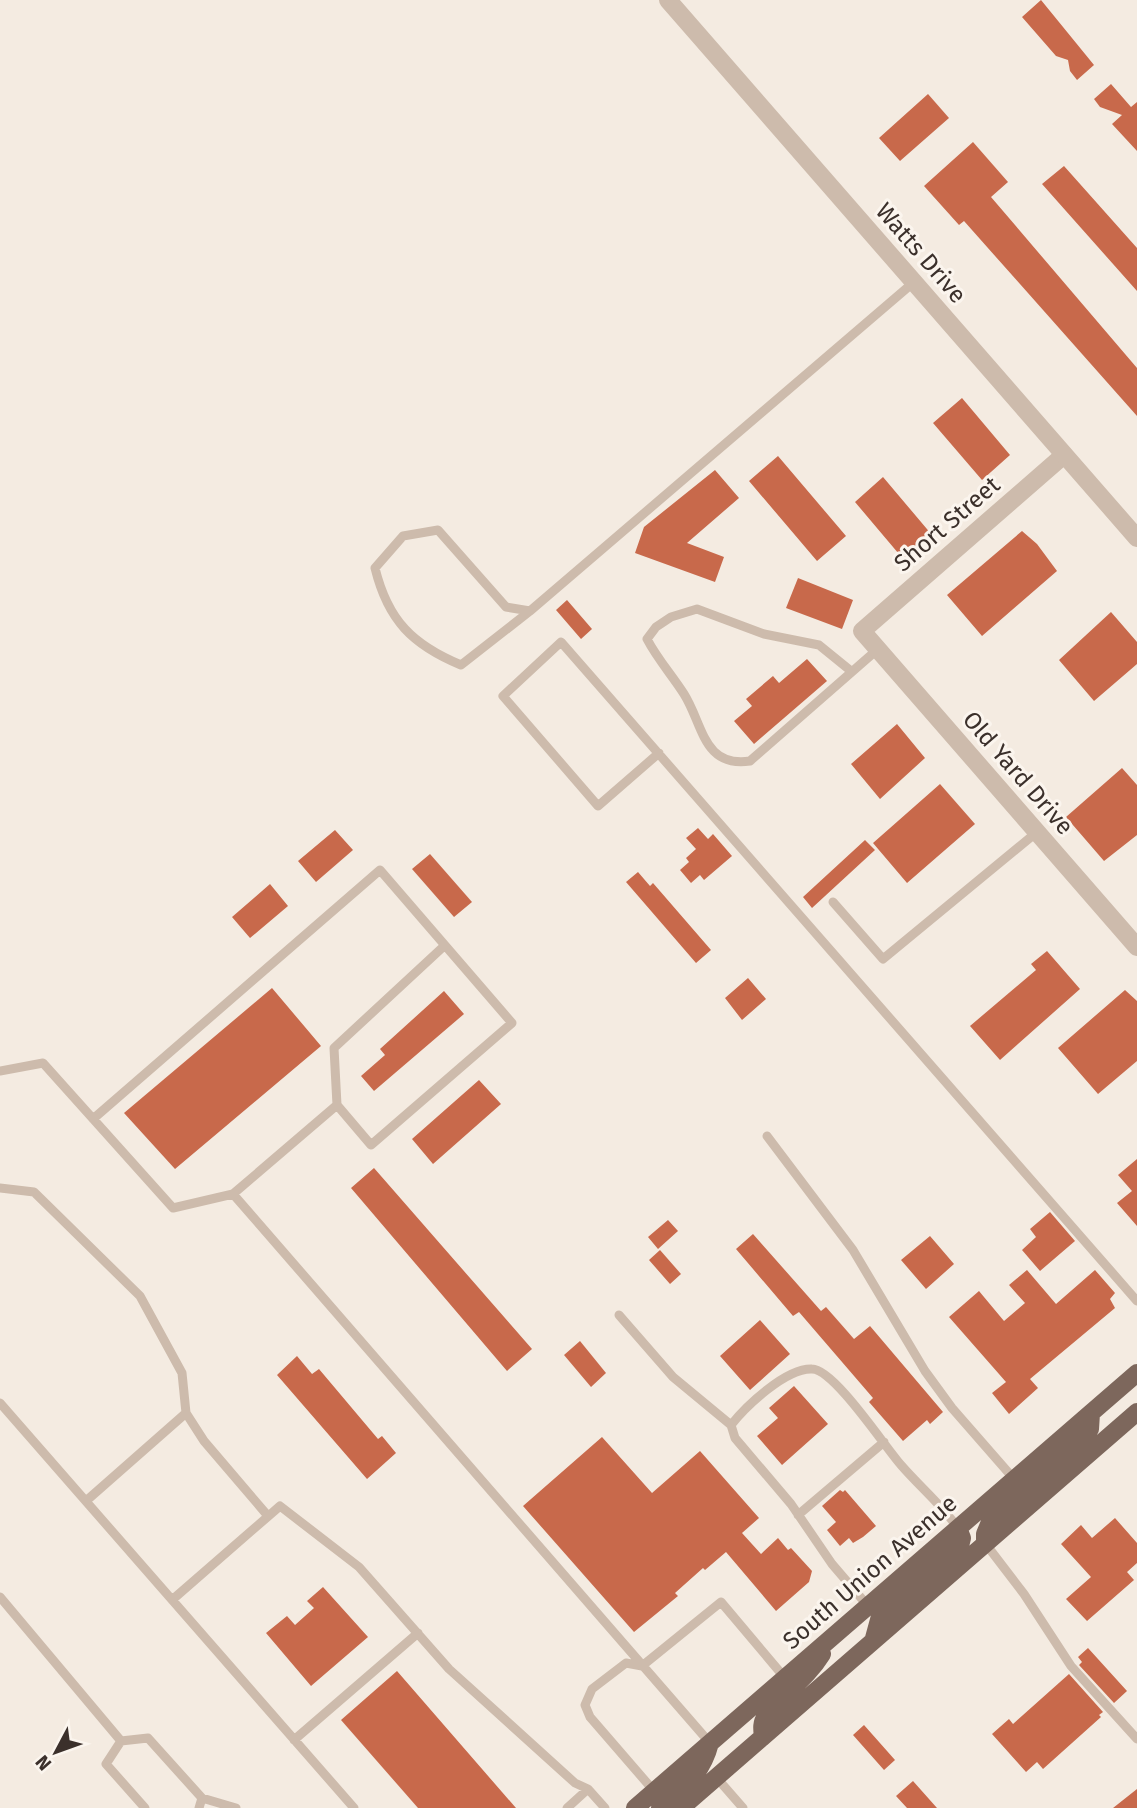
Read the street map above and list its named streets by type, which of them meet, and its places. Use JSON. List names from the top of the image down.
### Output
{
  "streets": {
    "main road": ["South Union Avenue"],
    "street": ["Watts Drive", "Short Street", "Old Yard Drive"]
  },
  "crossings": [
    ["Watts Drive", "Short Street"],
    ["Short Street", "Old Yard Drive"]
  ],
  "north": "bottom left"
}
